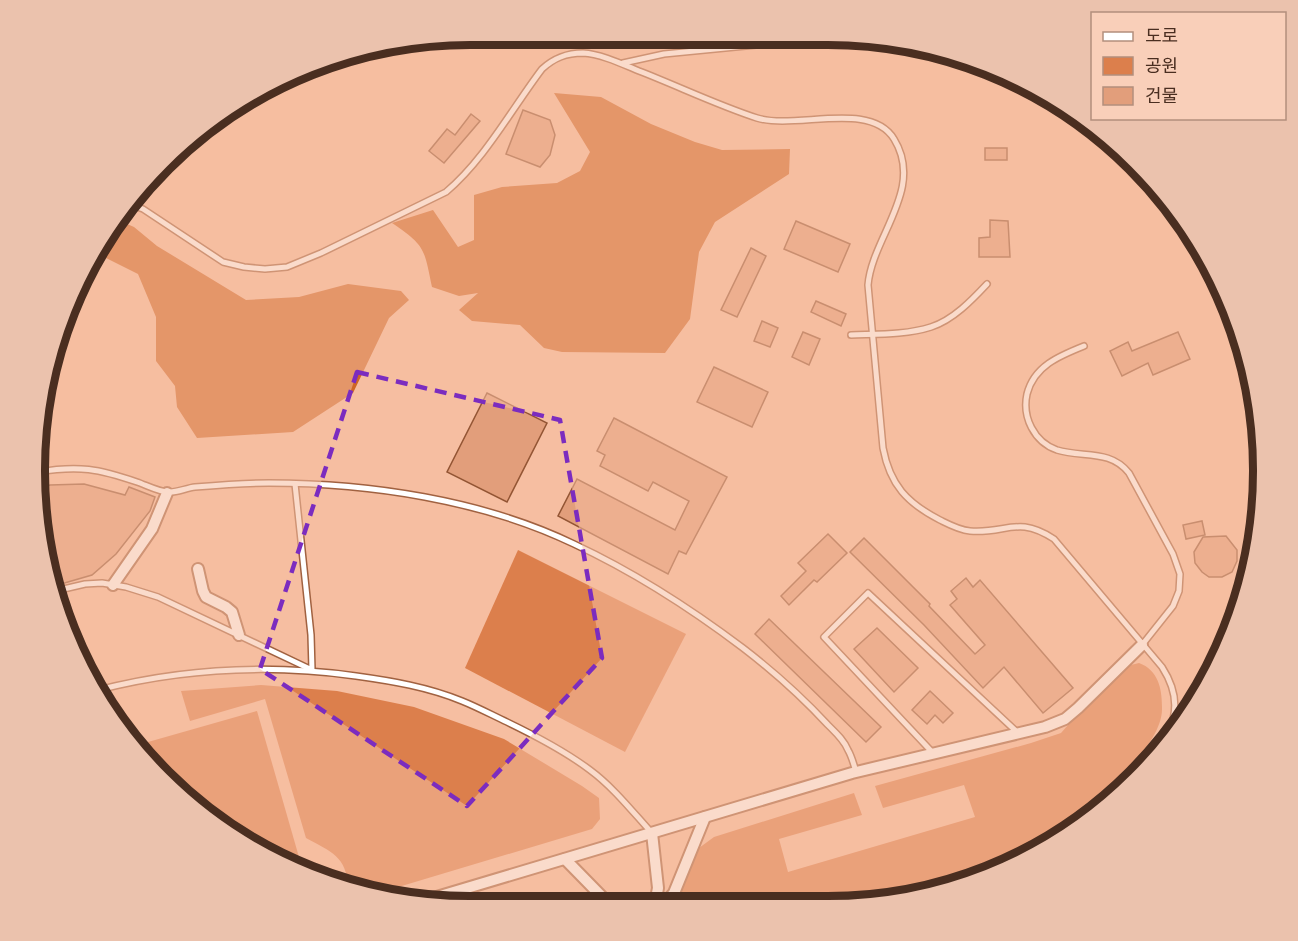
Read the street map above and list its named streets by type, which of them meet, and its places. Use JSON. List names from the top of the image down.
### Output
{
  "legend": ["도로", "공원", "건물"]
}
